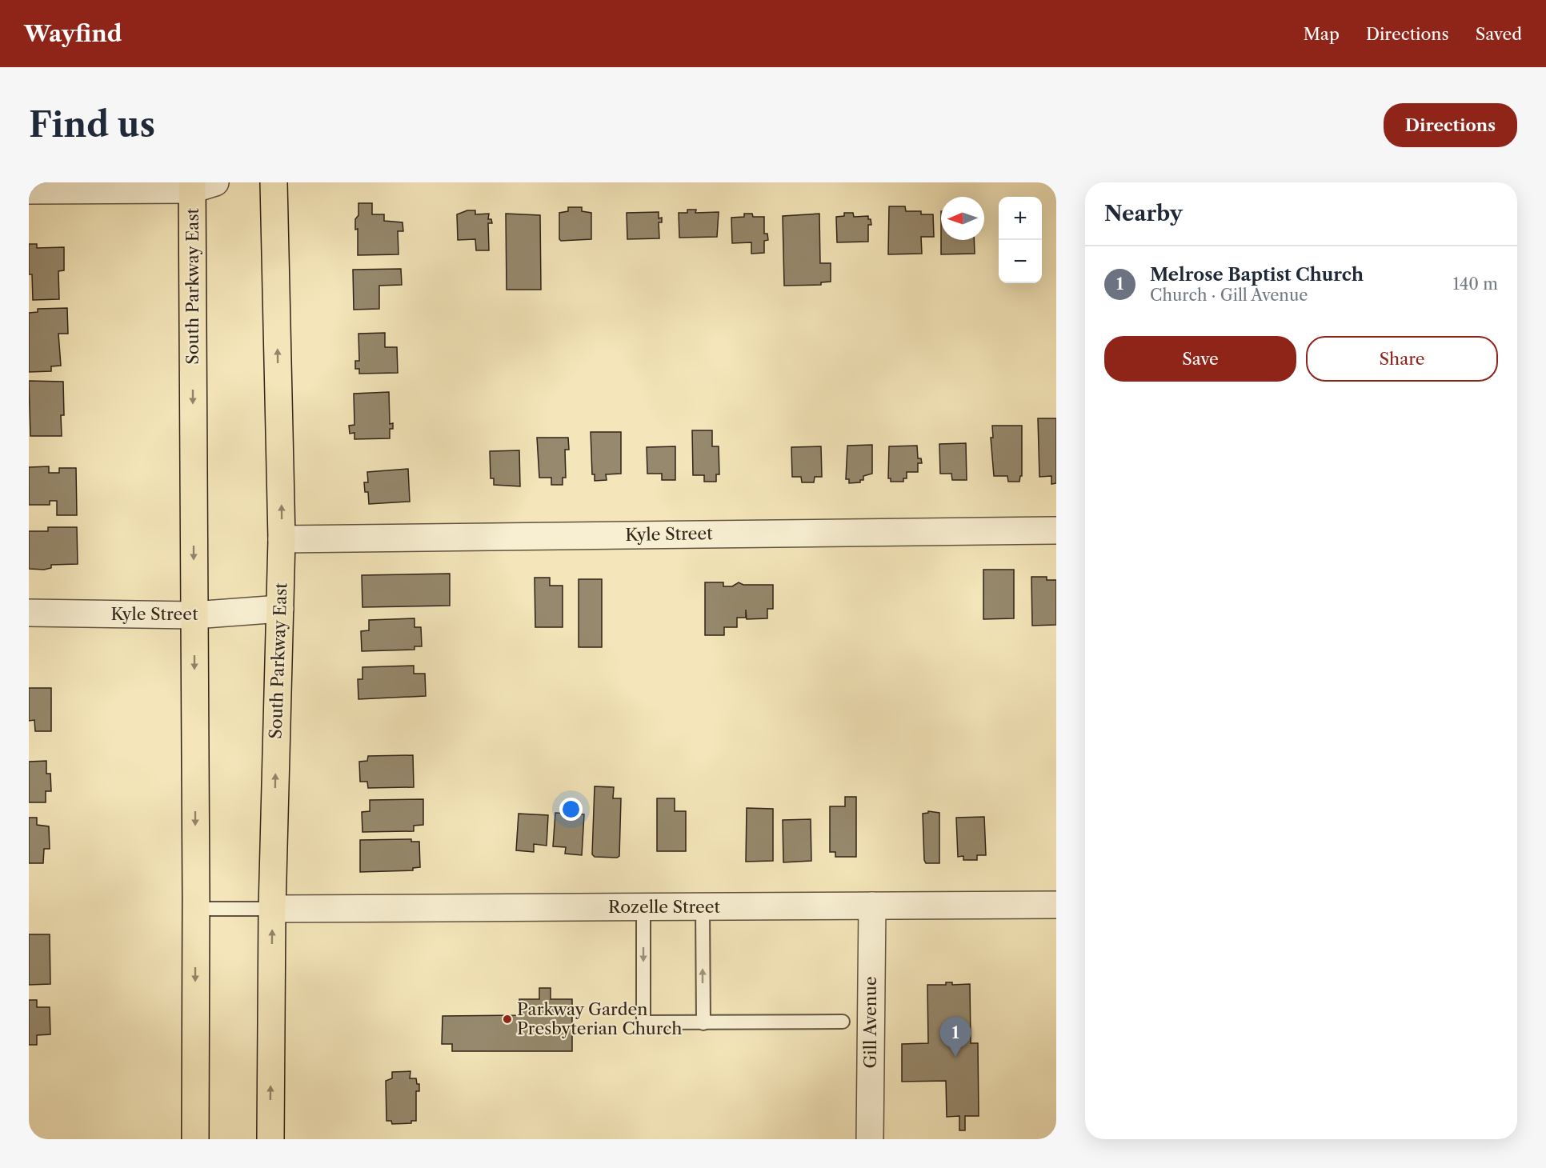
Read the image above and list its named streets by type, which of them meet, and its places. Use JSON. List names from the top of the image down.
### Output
{
  "streets": {
    "main road": ["South Parkway East"],
    "street": ["Kyle Street", "Rozelle Street", "Gill Avenue"]
  },
  "crossings": [
    ["South Parkway East", "Kyle Street"],
    ["South Parkway East", "Rozelle Street"],
    ["Rozelle Street", "Gill Avenue"]
  ],
  "places": ["Parkway Garden Presbyterian Church"],
  "north": "left",
  "page": {
    "header": "Wayfind",
    "nav": ["Map", "Directions", "Saved"],
    "buttons": [
      "Directions",
      ["Save", "Share"]
    ],
    "title": "Find us",
    "heading": "Nearby",
    "map_buttons": ["+", "−"],
    "list": [
      {
        "mark": "1",
        "name": "Melrose Baptist Church",
        "note": "Church · Gill Avenue",
        "value": "140 m"
      }
    ],
    "pins": "1"
  }
}
